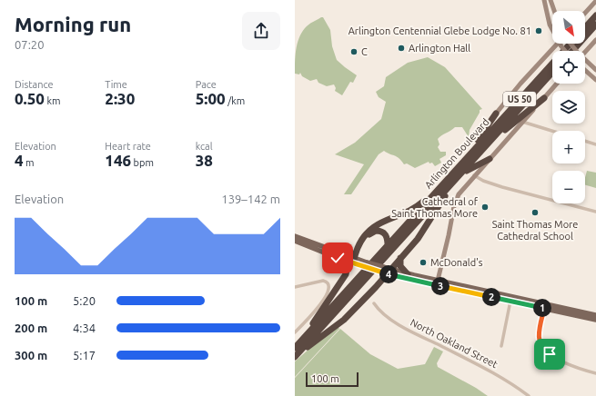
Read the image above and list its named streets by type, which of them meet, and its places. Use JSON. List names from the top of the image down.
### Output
{
  "streets": {
    "highway": ["US 50", "Arlington Boulevard"],
    "street": ["North Oakland Street"]
  },
  "places": [
    "Arlington Centennial Glebe Lodge No. 81",
    "Arlington Hall",
    "C",
    "Cathedral of Saint Thomas More",
    "Saint Thomas More Cathedral School",
    "McDonald's"
  ],
  "scale_bar": "100 m",
  "north": "bottom right",
  "page": {
    "heading": ["Morning run", "07:20"],
    "map_buttons": ["+", "−"],
    "stats": [
      ["Distance", "0.50 km"],
      ["Time", "2:30"],
      ["Pace", "5:00 /km"],
      ["Elevation", "4 m"],
      ["Heart rate", "146 bpm"],
      ["kcal", "38"]
    ],
    "chart": ["Elevation", "139–142 m"],
    "pins": [
      "4",
      "3",
      "2",
      "1"
    ],
    "list": [
      {
        "name": "100 m",
        "note": "5:20"
      },
      {
        "name": "200 m",
        "note": "4:34"
      },
      {
        "name": "300 m",
        "note": "5:17"
      }
    ],
    "scale": "100 m"
  }
}
